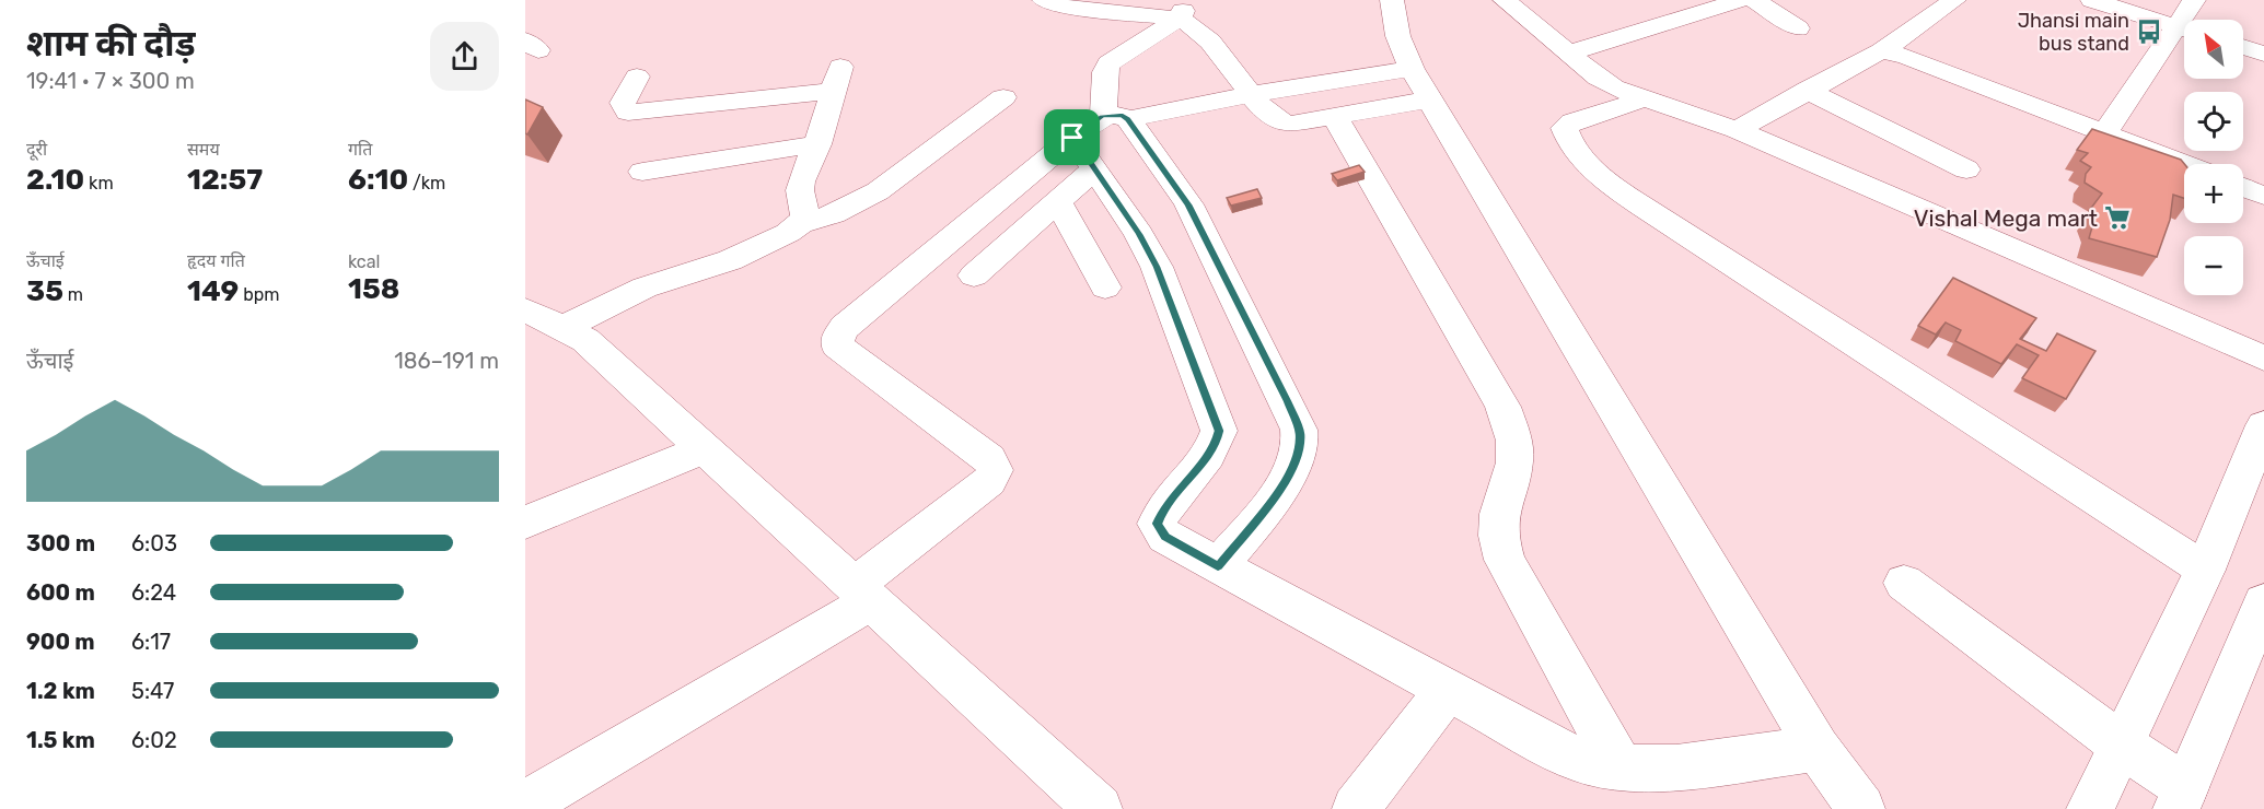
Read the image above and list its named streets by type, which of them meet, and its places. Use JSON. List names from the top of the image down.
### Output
{
  "places": {
    "bus stop": ["Jhansi main bus stand"],
    "supermarket": ["Vishal Mega mart"]
  },
  "north": "top left",
  "page": {
    "heading": ["शाम की दौड़", "19:41 · 7 × 300 m"],
    "map_buttons": ["+", "−"],
    "stats": [
      ["दूरी", "2.10 km"],
      ["समय", "12:57"],
      ["गति", "6:10 /km"],
      ["ऊँचाई", "35 m"],
      ["हृदय गति", "149 bpm"],
      ["kcal", "158"]
    ],
    "chart": ["ऊँचाई", "186–191 m"],
    "list": [
      {
        "name": "300 m",
        "note": "6:03"
      },
      {
        "name": "600 m",
        "note": "6:24"
      },
      {
        "name": "900 m",
        "note": "6:17"
      },
      {
        "name": "1.2 km",
        "note": "5:47"
      },
      {
        "name": "1.5 km",
        "note": "6:02"
      }
    ]
  }
}
